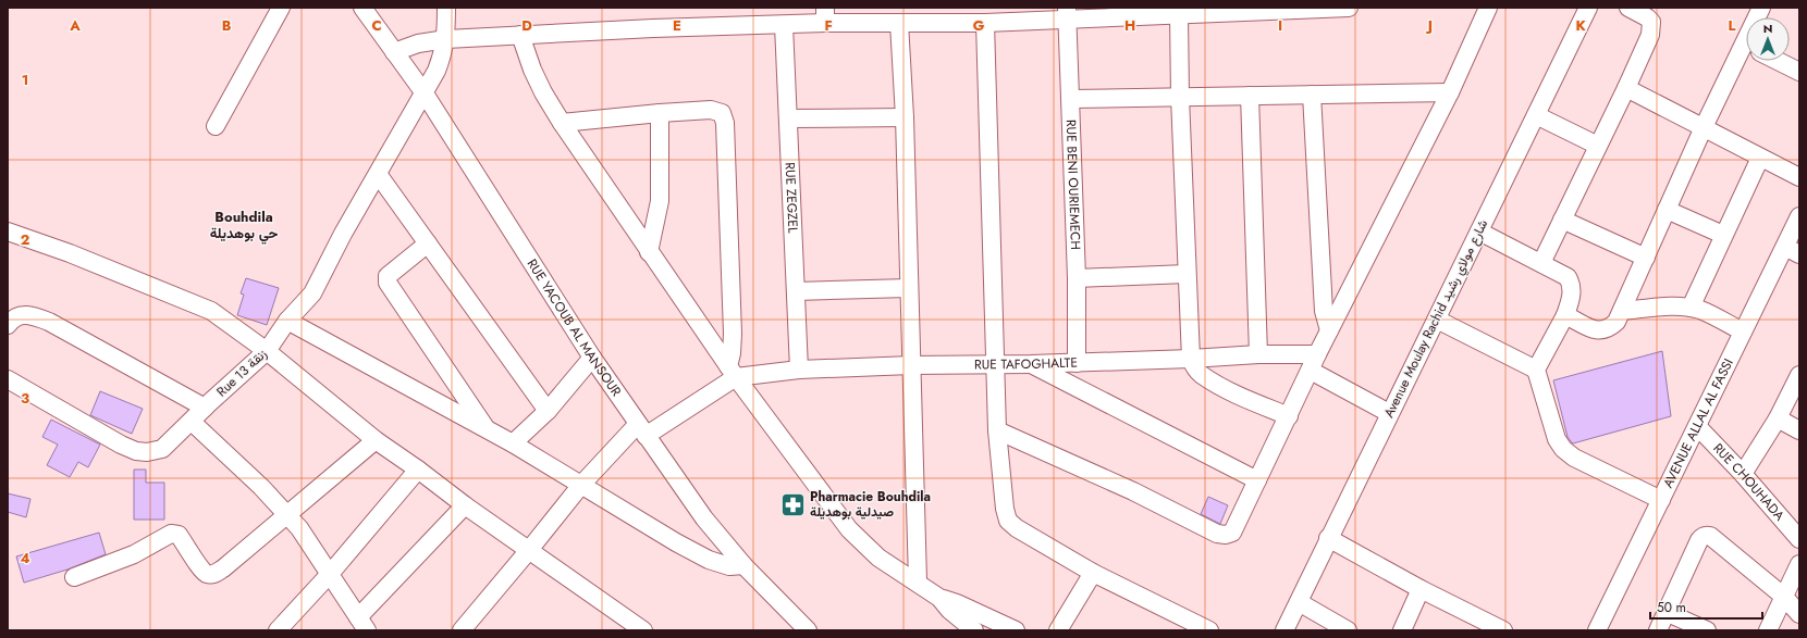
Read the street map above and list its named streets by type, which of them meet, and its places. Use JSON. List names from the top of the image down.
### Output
{
  "streets": {
    "street": [
      "RUE BENI OURIEMECH",
      "RUE ZEGZEL",
      "Avenue Moulay Rachid شارع مولاي رشيد",
      "RUE YACOUB AL MANSOUR",
      "RUE TAFOGHALTE",
      "Rue 13 زنقة",
      "AVENUE ALLAL AL FASSI",
      "RUE CHOUHADA"
    ]
  },
  "crossings": [
    ["RUE BENI OURIEMECH", "RUE TAFOGHALTE"],
    ["RUE ZEGZEL", "RUE TAFOGHALTE"],
    ["RUE YACOUB AL MANSOUR", "Rue 13 زنقة"],
    ["AVENUE ALLAL AL FASSI", "RUE CHOUHADA"]
  ],
  "districts": ["Bouhdila حي بوهديلة"],
  "places": {
    "pharmacy": ["Pharmacie Bouhdila صيدلية بوهديلة"]
  },
  "scale_bar": "50 m",
  "north": "top",
  "grid": {
    "columns": [
      "A",
      "B",
      "C",
      "D",
      "E",
      "F",
      "G",
      "H",
      "I",
      "J",
      "K",
      "L"
    ],
    "rows": [
      "1",
      "2",
      "3",
      "4"
    ]
  }
}
